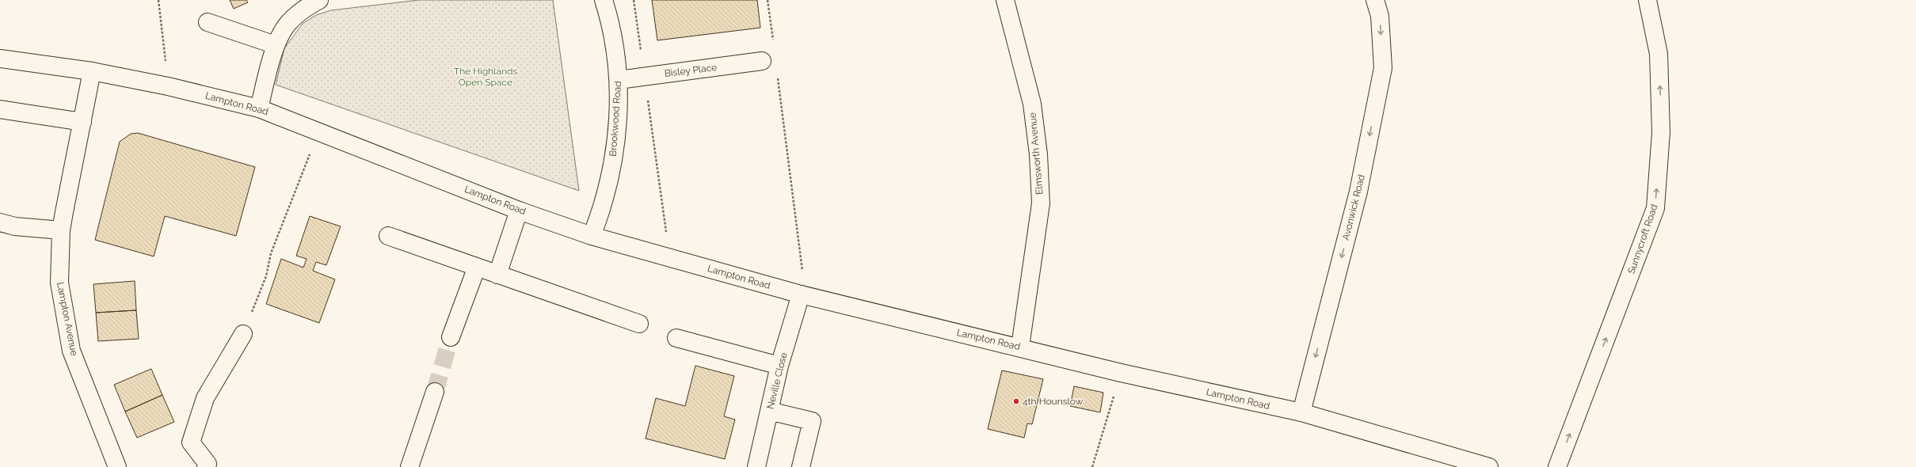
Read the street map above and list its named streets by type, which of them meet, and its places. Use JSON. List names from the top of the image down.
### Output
{
  "streets": {
    "street": [
      "Bisley Place",
      "Lampton Road",
      "Brookwood Road",
      "Elmsworth Avenue",
      "Avonwick Road",
      "Sunnycroft Road",
      "Lampton Avenue",
      "Neville Close"
    ]
  },
  "crossings": [
    ["Bisley Place", "Brookwood Road"],
    ["Lampton Road", "Brookwood Road"],
    ["Lampton Road", "Elmsworth Avenue"],
    ["Lampton Road", "Avonwick Road"],
    ["Lampton Road", "Lampton Avenue"],
    ["Lampton Road", "Neville Close"]
  ],
  "one_way": ["Avonwick Road", "Sunnycroft Road"],
  "parks": ["The Highlands Open Space"],
  "places": ["4th Hounslow"]
}
